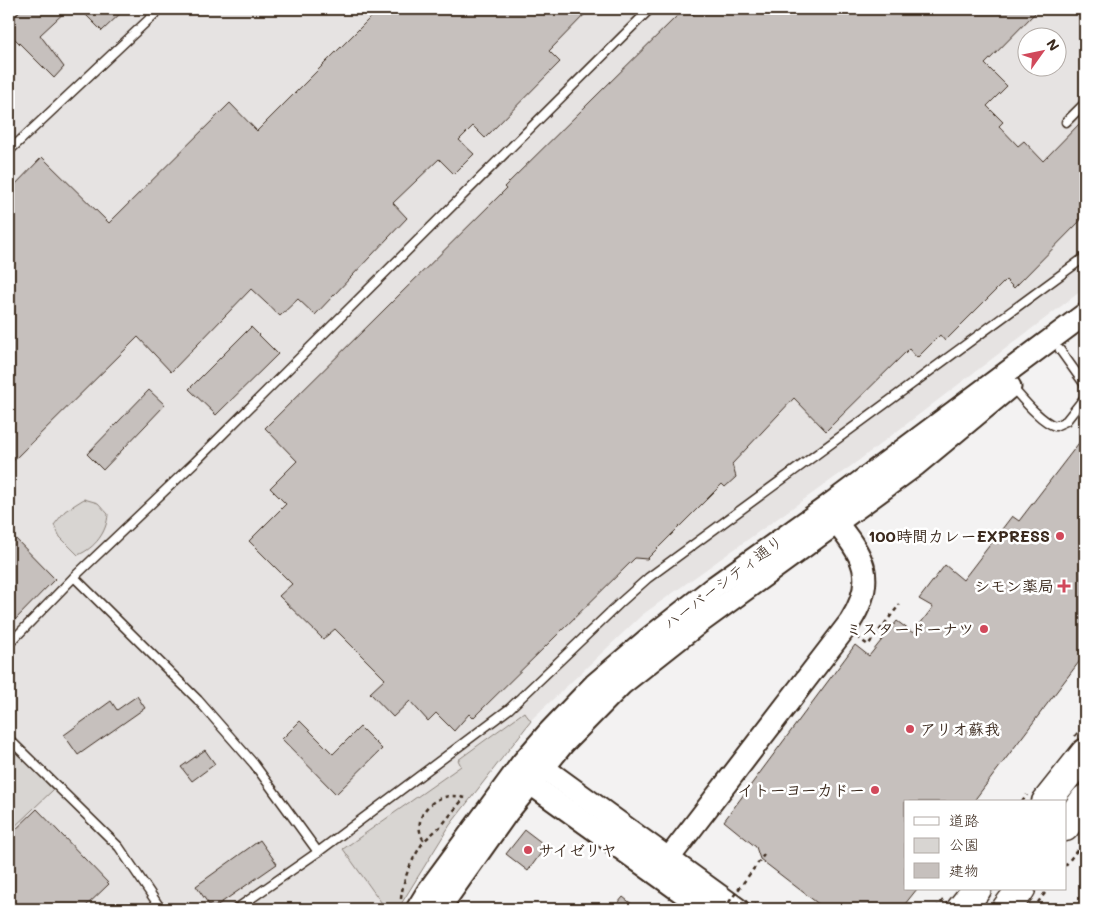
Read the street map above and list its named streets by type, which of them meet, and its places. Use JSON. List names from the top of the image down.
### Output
{
  "streets": {
    "street": ["ハーバーシティ通り"]
  },
  "places": {
    "other": [
      "100時間カレーEXPRESS",
      "ミスタードーナツ",
      "アリオ蘇我",
      "イトーヨーカドー",
      "サイゼリヤ"
    ],
    "health": ["シモン薬局"]
  },
  "legend": ["道路", "公園", "建物"],
  "north": "top right"
}
